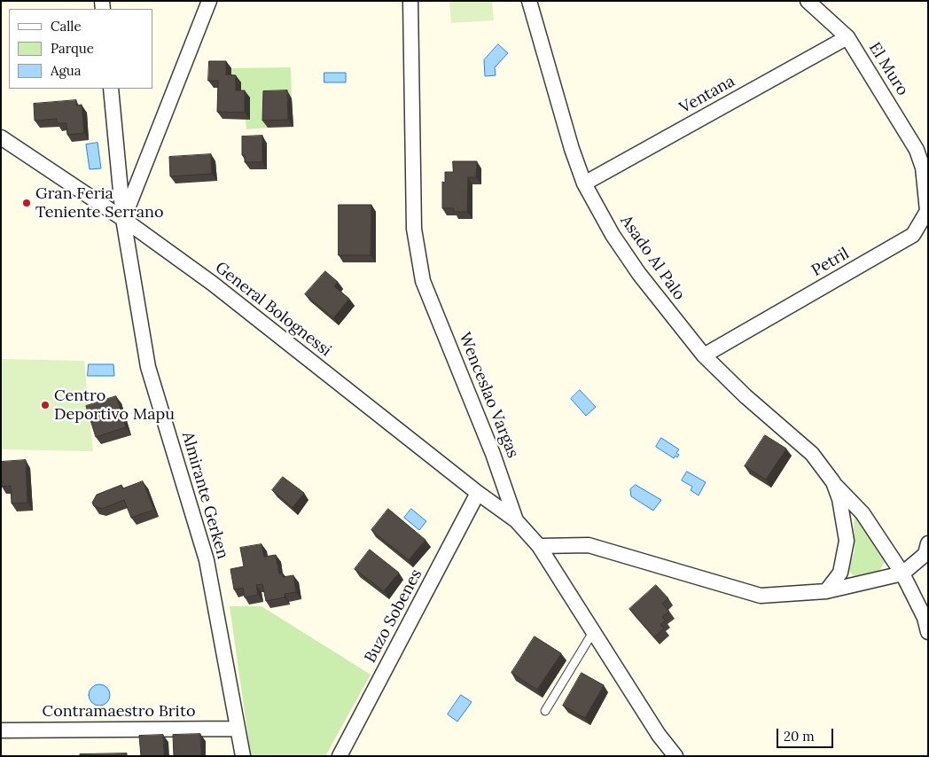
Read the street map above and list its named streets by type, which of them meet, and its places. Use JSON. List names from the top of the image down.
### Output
{
  "streets": {
    "street": [
      "El Muro",
      "Ventana",
      "Asado Al Palo",
      "Petril",
      "General Bolognessi",
      "Wenceslao Vargas",
      "Almirante Gerken",
      "Buzo Sobenes",
      "Contramaestro Brito"
    ]
  },
  "crossings": [
    ["El Muro", "Ventana"],
    ["El Muro", "Petril"],
    ["Ventana", "Asado Al Palo"],
    ["Asado Al Palo", "Petril"],
    ["General Bolognessi", "Wenceslao Vargas"],
    ["General Bolognessi", "Almirante Gerken"],
    ["General Bolognessi", "Buzo Sobenes"],
    ["Almirante Gerken", "Contramaestro Brito"]
  ],
  "places": ["Gran Feria Teniente Serrano", "Centro Deportivo Mapu"],
  "legend": ["Calle", "Parque", "Agua"],
  "scale_bar": "20 m"
}
